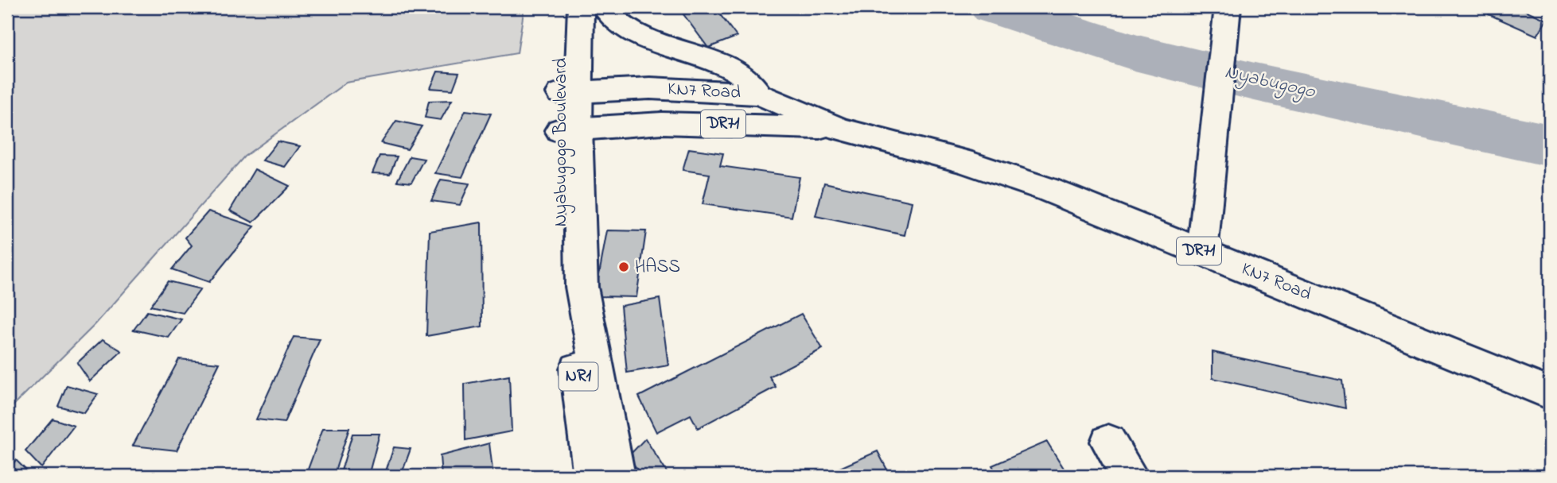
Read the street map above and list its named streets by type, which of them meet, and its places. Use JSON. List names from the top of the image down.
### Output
{
  "streets": {
    "main road": [
      "KN7 Road",
      "DR71",
      "Nyabugogo Boulevard",
      "NR1"
    ]
  },
  "crossings": [
    ["KN7 Road", "Nyabugogo Boulevard"],
    ["KN7 Road", "NR1"],
    ["Nyabugogo Boulevard", "NR1"]
  ],
  "water": ["Nyabugogo"],
  "places": ["HASS"]
}
